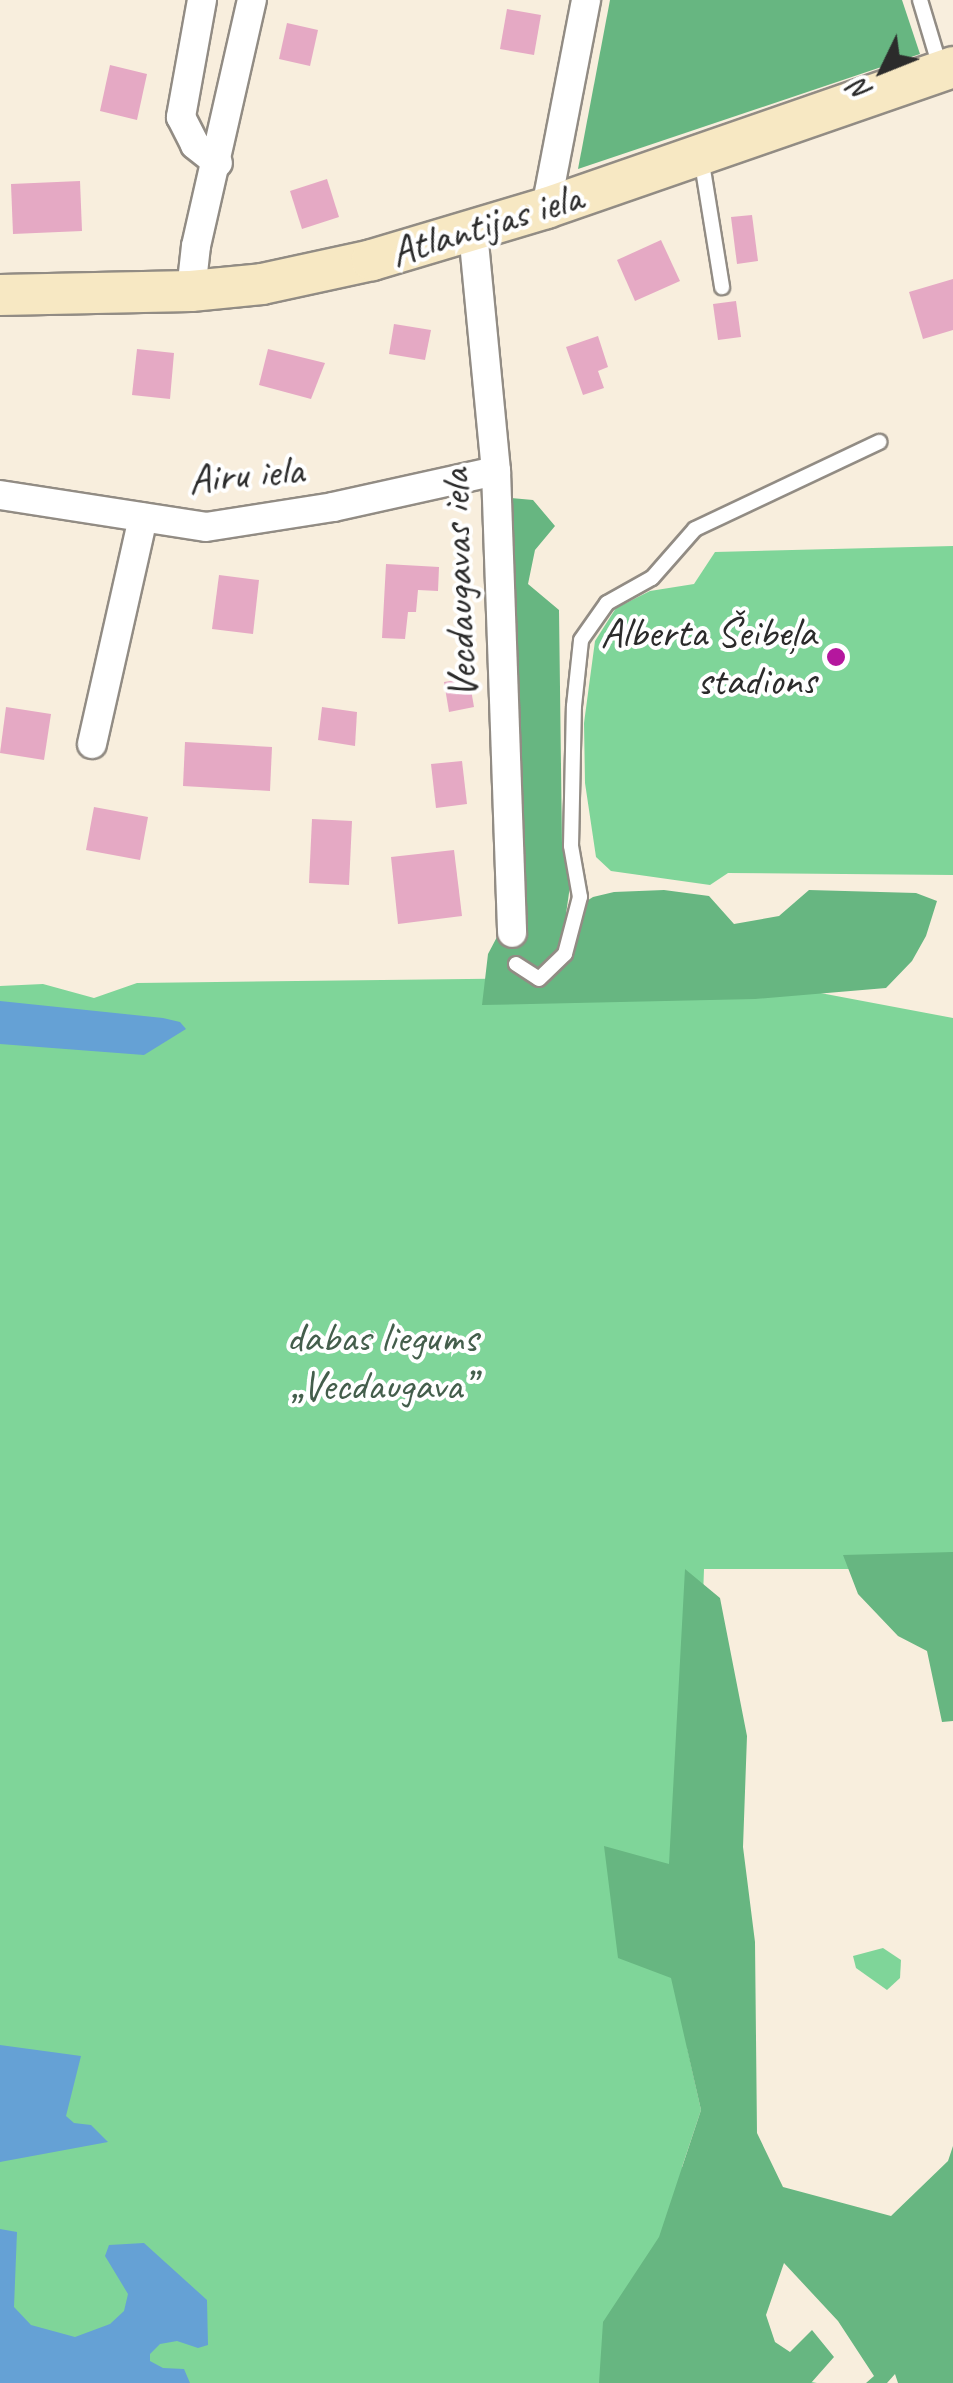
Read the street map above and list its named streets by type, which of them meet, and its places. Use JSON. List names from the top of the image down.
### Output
{
  "streets": {
    "main road": ["Atlantijas iela"],
    "street": ["Airu iela", "Vecdaugavas iela"]
  },
  "crossings": [
    ["Atlantijas iela", "Vecdaugavas iela"],
    ["Airu iela", "Vecdaugavas iela"]
  ],
  "parks": ["dabas liegums „Vecdaugava”"],
  "places": ["Alberta Šeibeļa stadions"],
  "north": "bottom left"
}
